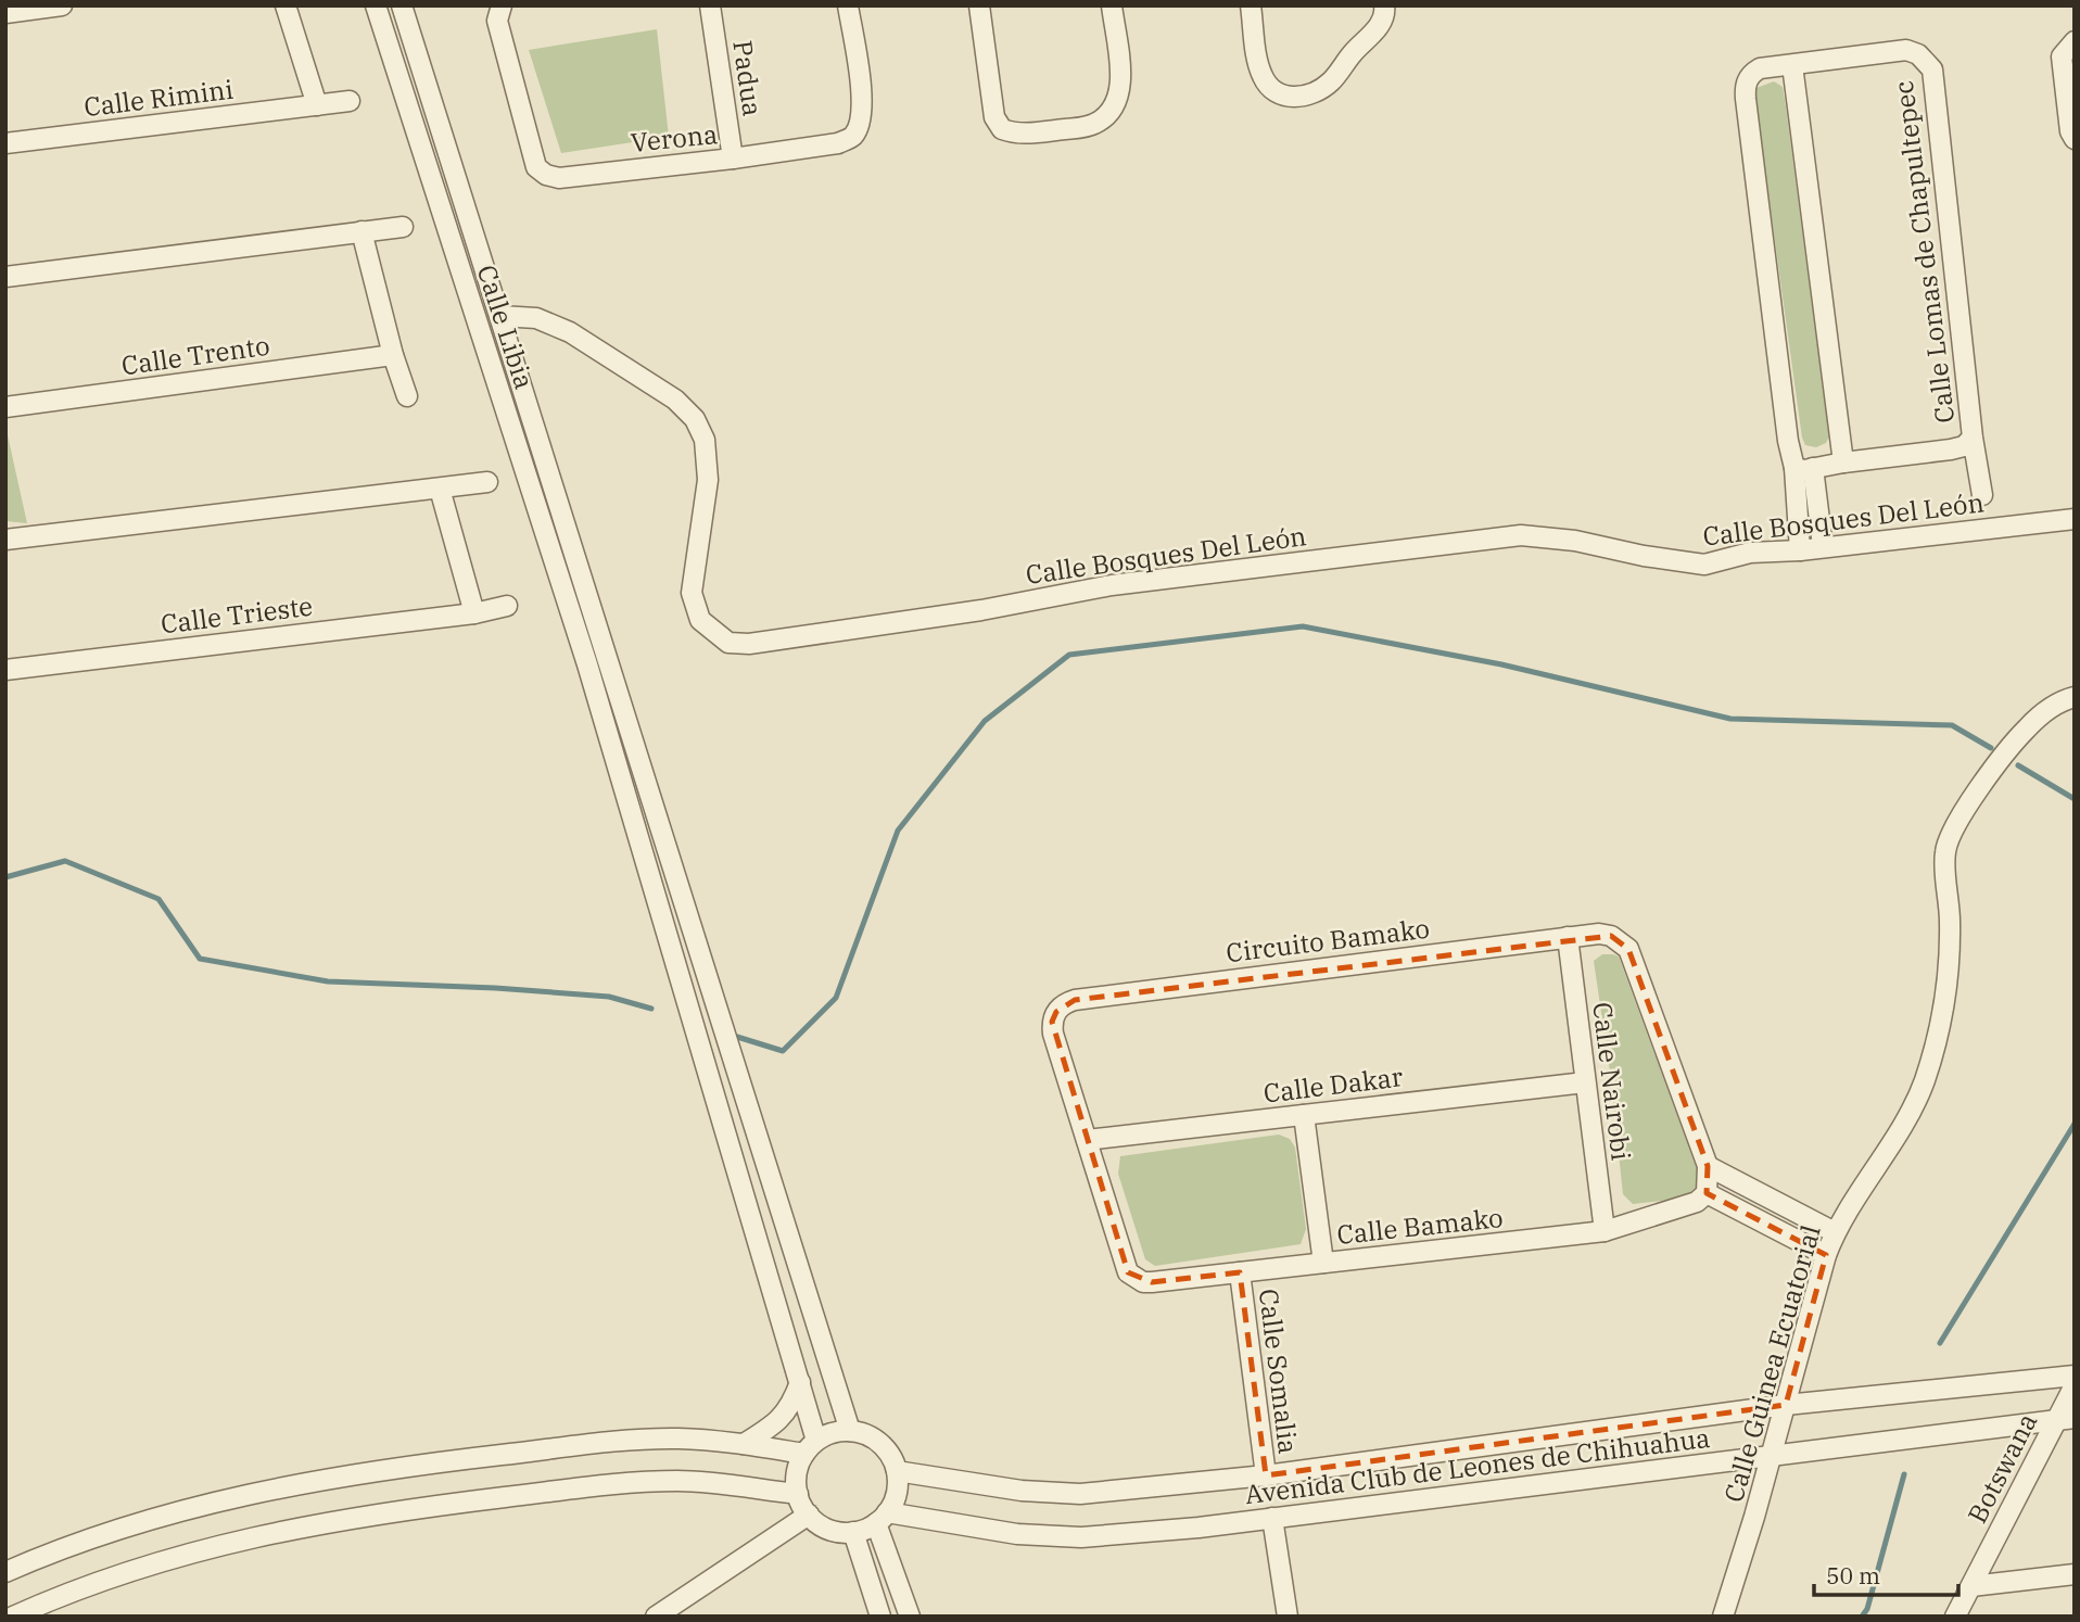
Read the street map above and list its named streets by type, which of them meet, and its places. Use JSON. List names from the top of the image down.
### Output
{
  "streets": {
    "street": [
      "Padua",
      "Calle Rimini",
      "Verona",
      "Calle Lomas de Chapultepec",
      "Calle Libia",
      "Calle Trento",
      "Calle Bosques Del León",
      "Calle Trieste",
      "Circuito Bamako",
      "Calle Nairobi",
      "Calle Dakar",
      "Calle Bamako",
      "Calle Guinea Ecuatorial",
      "Calle Somalia",
      "Avenida Club de Leones de Chihuahua",
      "Botswana"
    ]
  },
  "crossings": [
    ["Padua", "Verona"],
    ["Calle Lomas de Chapultepec", "Calle Bosques Del León"],
    ["Calle Libia", "Calle Bosques Del León"],
    ["Calle Libia", "Avenida Club de Leones de Chihuahua"],
    ["Circuito Bamako", "Calle Nairobi"],
    ["Circuito Bamako", "Calle Bamako"],
    ["Calle Nairobi", "Calle Dakar"],
    ["Calle Nairobi", "Calle Bamako"],
    ["Calle Dakar", "Calle Bamako"],
    ["Calle Bamako", "Calle Somalia"],
    ["Calle Guinea Ecuatorial", "Avenida Club de Leones de Chihuahua"],
    ["Calle Somalia", "Avenida Club de Leones de Chihuahua"],
    ["Avenida Club de Leones de Chihuahua", "Botswana"]
  ],
  "scale_bar": "50 m"
}
